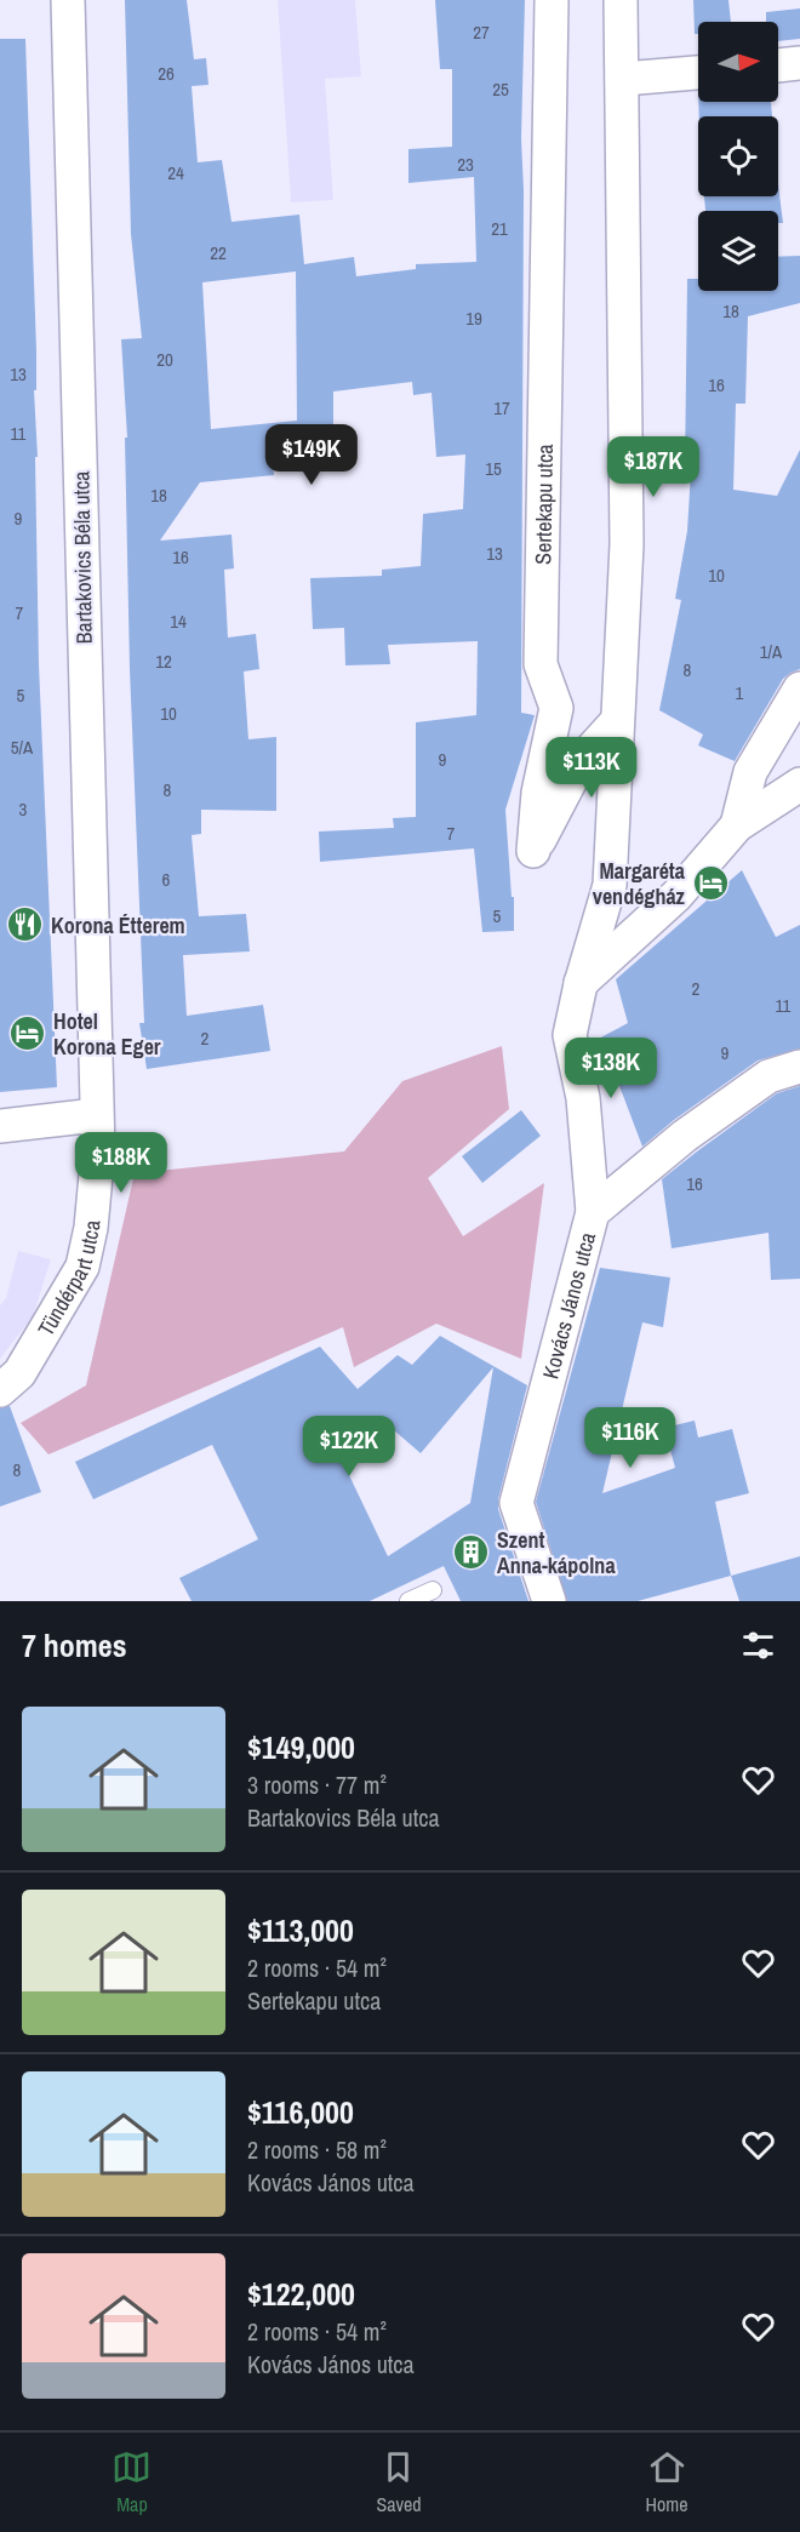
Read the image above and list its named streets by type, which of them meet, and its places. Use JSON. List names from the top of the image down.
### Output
{
  "streets": {
    "street": [
      "Sertekapu utca",
      "Bartakovics Béla utca",
      "Tündérpart utca",
      "Kovács János utca"
    ]
  },
  "crossings": [
    ["Bartakovics Béla utca", "Tündérpart utca"]
  ],
  "places": {
    "hotel": ["Margaréta vendégház", "Hotel Korona Eger"],
    "restaurant": ["Korona Étterem"],
    "building": ["Szent Anna-kápolna"]
  },
  "house_numbers": [
    "27",
    "26",
    "25",
    "23",
    "24",
    "21",
    "22",
    "18",
    "19",
    "20",
    "13",
    "16",
    "17",
    "11",
    "15",
    "18",
    "9",
    "13",
    "16",
    "10",
    "7",
    "14",
    "1/A",
    "12",
    "8",
    "1",
    "5",
    "10",
    "5/A",
    "9",
    "8",
    "3",
    "7",
    "6",
    "5",
    "2",
    "11",
    "2",
    "9",
    "16",
    "8"
  ],
  "north": "right",
  "page": {
    "price": [
      "$149K",
      "$187K",
      "$113K",
      "$138K",
      "$188K",
      "$116K",
      "$122K"
    ],
    "heading": "7 homes",
    "list": [
      {
        "name": "$149,000",
        "note": "3 rooms · 77 m² · Bartakovics Béla utca"
      },
      {
        "name": "$113,000",
        "note": "2 rooms · 54 m² · Sertekapu utca"
      },
      {
        "name": "$116,000",
        "note": "2 rooms · 58 m² · Kovács János utca"
      },
      {
        "name": "$122,000",
        "note": "2 rooms · 54 m² · Kovács János utca"
      }
    ],
    "tabs": ["Map", "Saved", "Home"]
  }
}
